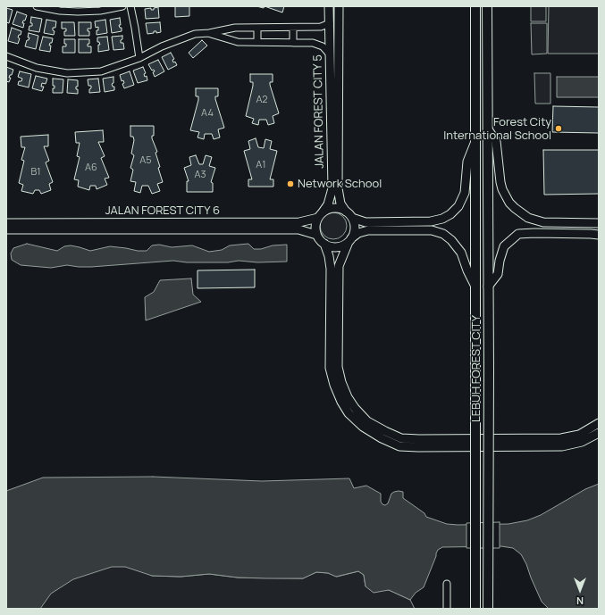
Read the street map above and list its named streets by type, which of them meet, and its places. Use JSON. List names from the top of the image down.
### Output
{
  "streets": {
    "main road": ["LEBUH FOREST CITY"],
    "street": ["JALAN FOREST CITY 5", "JALAN FOREST CITY 6"]
  },
  "crossings": [
    ["JALAN FOREST CITY 5", "JALAN FOREST CITY 6"]
  ],
  "places": ["Forest City International School", "Network School"],
  "house_numbers": [
    "A2",
    "A4",
    "A5",
    "A1",
    "A6",
    "B1",
    "A3"
  ],
  "north": "bottom"
}
